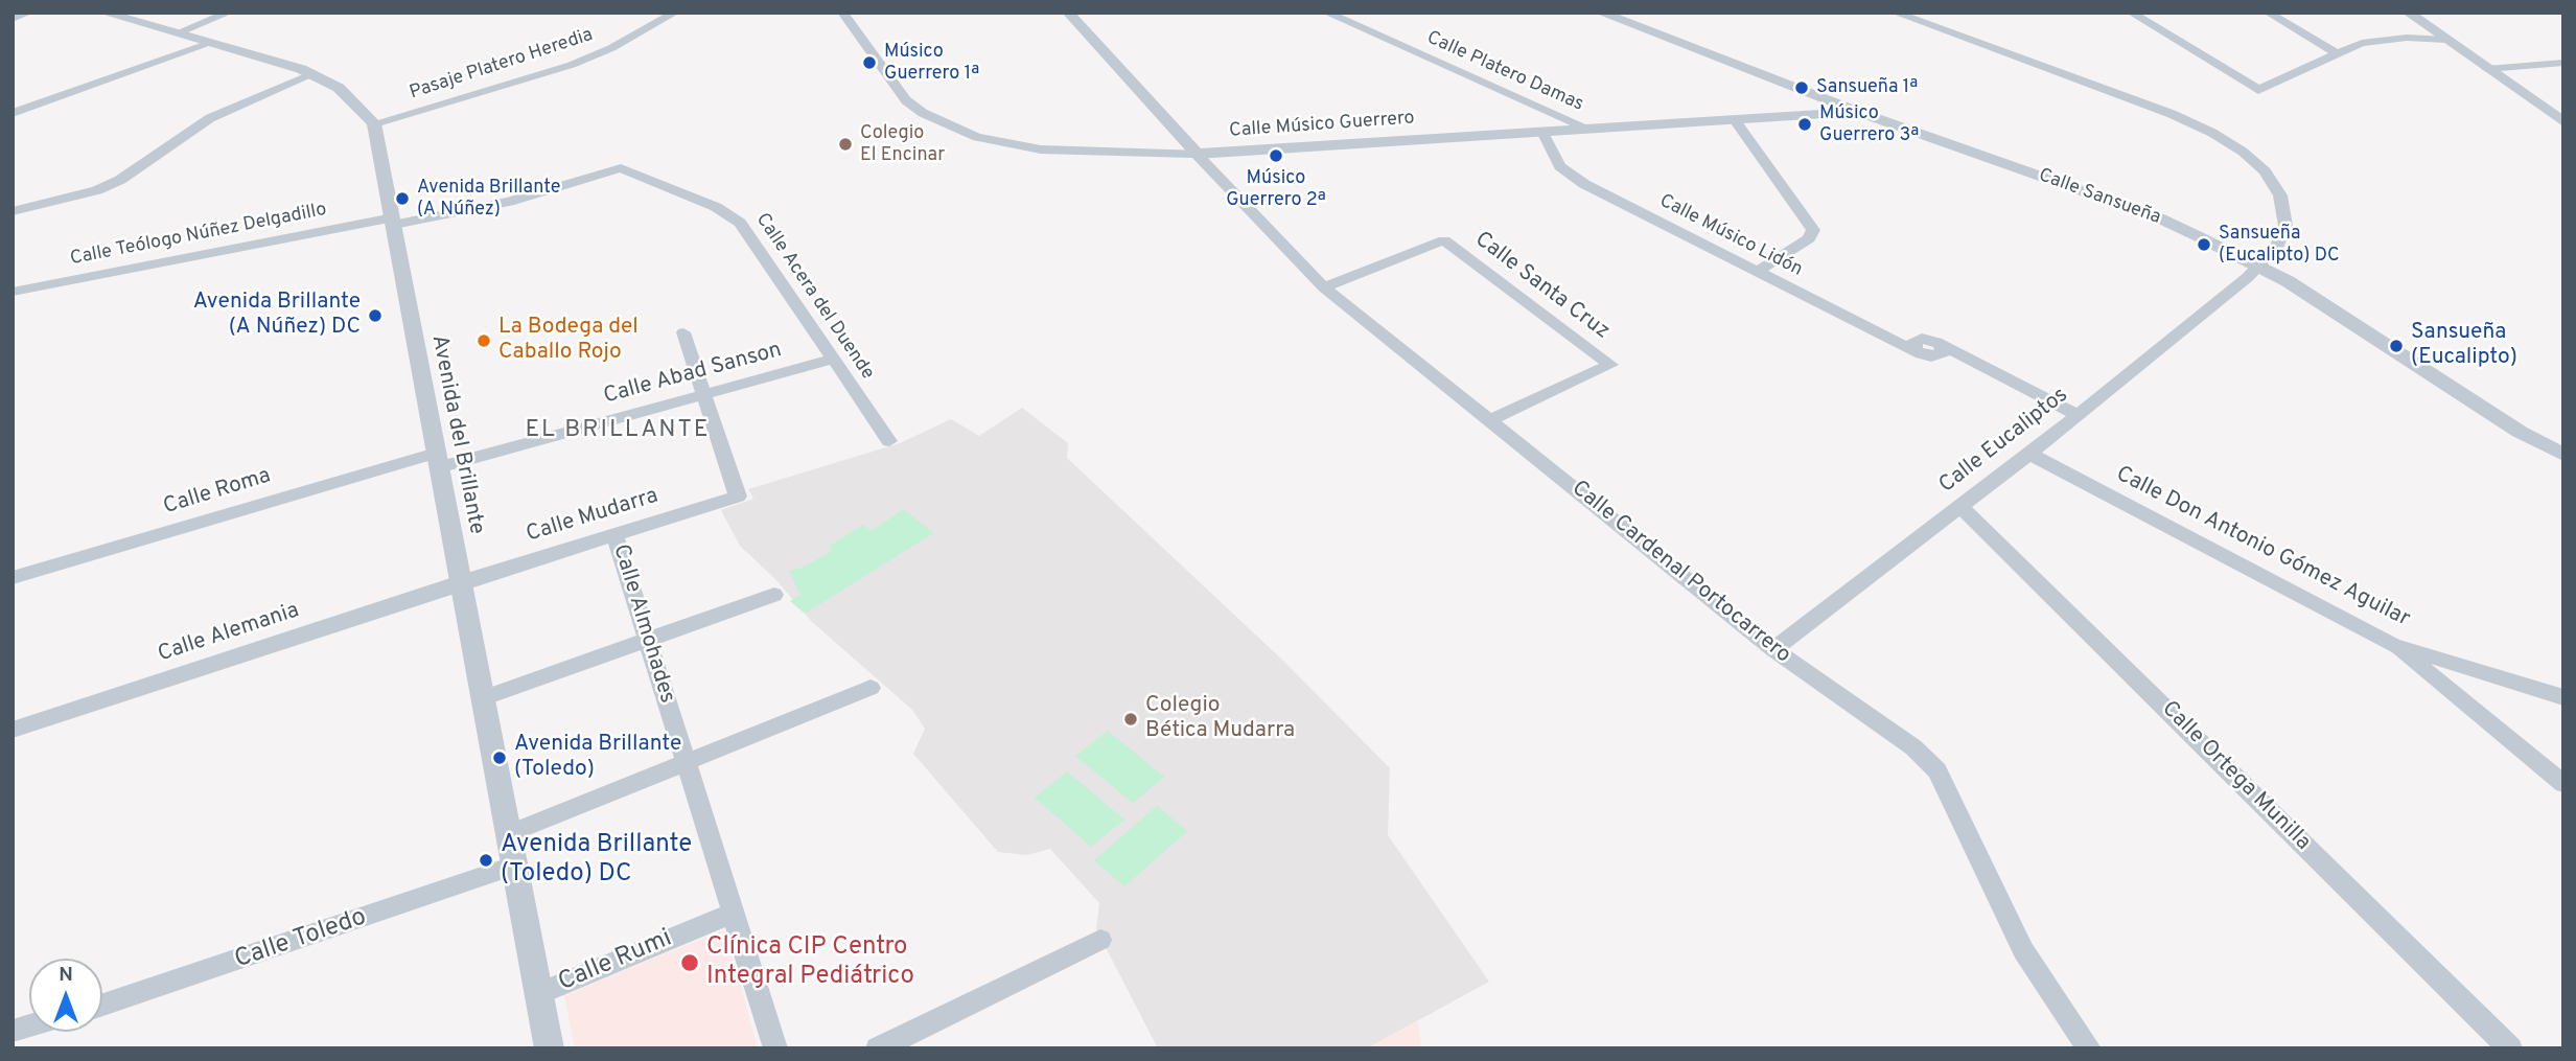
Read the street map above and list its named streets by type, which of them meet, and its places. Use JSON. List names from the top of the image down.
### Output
{
  "streets": {
    "street": [
      "Pasaje Platero Heredia",
      "Calle Platero Damas",
      "Calle Músico Guerrero",
      "Calle Sansueña",
      "Calle Teólogo Núñez Delgadillo",
      "Calle Músico Lidón",
      "Calle Santa Cruz",
      "Calle Acera del Duende",
      "Calle Abad Sanson",
      "Avenida del Brillante",
      "Calle Eucaliptos",
      "Calle Roma",
      "Calle Mudarra",
      "Calle Don Antonio Gómez Aguilar",
      "Calle Cardenal Portocarrero",
      "Calle Almohades",
      "Calle Alemania",
      "Calle Ortega Munilla",
      "Calle Toledo",
      "Calle Rumi"
    ]
  },
  "crossings": [
    ["Pasaje Platero Heredia", "Avenida del Brillante"],
    ["Calle Platero Damas", "Calle Músico Guerrero"],
    ["Calle Músico Guerrero", "Calle Sansueña"],
    ["Calle Músico Guerrero", "Calle Músico Lidón"],
    ["Calle Músico Guerrero", "Calle Cardenal Portocarrero"],
    ["Calle Sansueña", "Calle Eucaliptos"],
    ["Calle Teólogo Núñez Delgadillo", "Calle Acera del Duende"],
    ["Calle Teólogo Núñez Delgadillo", "Avenida del Brillante"],
    ["Calle Músico Lidón", "Calle Eucaliptos"],
    ["Calle Santa Cruz", "Calle Cardenal Portocarrero"],
    ["Calle Acera del Duende", "Calle Abad Sanson"],
    ["Calle Acera del Duende", "Avenida del Brillante"],
    ["Calle Abad Sanson", "Avenida del Brillante"],
    ["Calle Abad Sanson", "Calle Roma"],
    ["Calle Abad Sanson", "Calle Mudarra"],
    ["Avenida del Brillante", "Calle Roma"],
    ["Avenida del Brillante", "Calle Mudarra"],
    ["Avenida del Brillante", "Calle Alemania"],
    ["Avenida del Brillante", "Calle Toledo"],
    ["Avenida del Brillante", "Calle Rumi"],
    ["Calle Eucaliptos", "Calle Don Antonio Gómez Aguilar"],
    ["Calle Eucaliptos", "Calle Cardenal Portocarrero"],
    ["Calle Eucaliptos", "Calle Ortega Munilla"],
    ["Calle Mudarra", "Calle Almohades"],
    ["Calle Mudarra", "Calle Alemania"],
    ["Calle Almohades", "Calle Rumi"]
  ],
  "districts": ["EL BRILLANTE"],
  "places": [
    "Músico Guerrero 1ª",
    "Sansueña 1ª",
    "Músico Guerrero 3ª",
    "Colegio El Encinar",
    "Músico Guerrero 2ª",
    "Avenida Brillante (A Núñez)",
    "Sansueña (Eucalipto) DC",
    "Avenida Brillante (A Núñez) DC",
    "La Bodega del Caballo Rojo",
    "Sansueña (Eucalipto)",
    "Colegio Bética Mudarra",
    "Avenida Brillante (Toledo)",
    "Avenida Brillante (Toledo) DC",
    "Clínica CIP Centro Integral Pediátrico"
  ],
  "north": "top"
}
